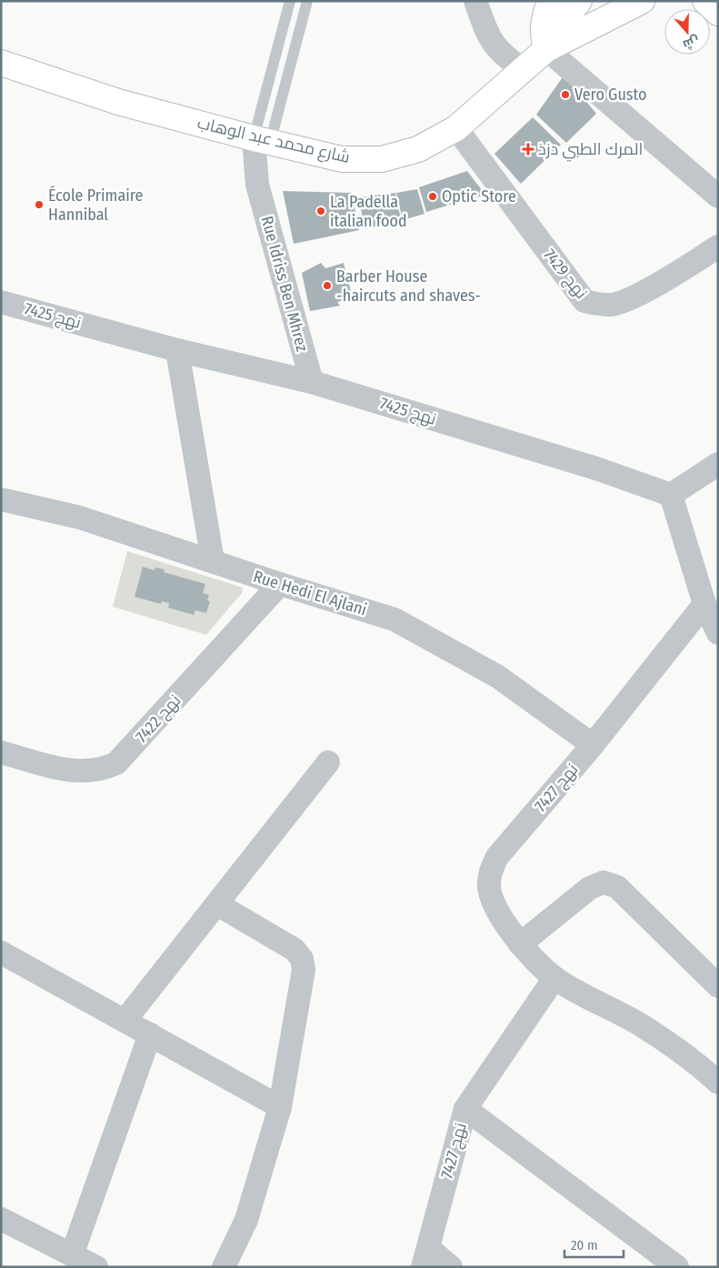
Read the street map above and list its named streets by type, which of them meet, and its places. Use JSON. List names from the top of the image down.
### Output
{
  "streets": {
    "main road": ["شارع محمد عبد الوهاب"],
    "street": [
      "نهج 7429",
      "Rue Idriss Ben Mhrez",
      "نهج 7425",
      "Rue Hedi El Ajlani",
      "نهج 7422",
      "نهج 7427"
    ]
  },
  "crossings": [
    ["شارع محمد عبد الوهاب", "نهج 7429"],
    ["شارع محمد عبد الوهاب", "Rue Idriss Ben Mhrez"],
    ["Rue Idriss Ben Mhrez", "نهج 7425"],
    ["Rue Hedi El Ajlani", "نهج 7422"],
    ["Rue Hedi El Ajlani", "نهج 7427"]
  ],
  "places": {
    "other": [
      "Vero Gusto",
      "Optic Store",
      "École Primaire Hannibal",
      "La Padella italian food",
      "Barber House -haircuts and shaves-"
    ],
    "health": ["المرك الطبي دزذ"]
  },
  "scale_bar": "20 m",
  "north": "bottom"
}
